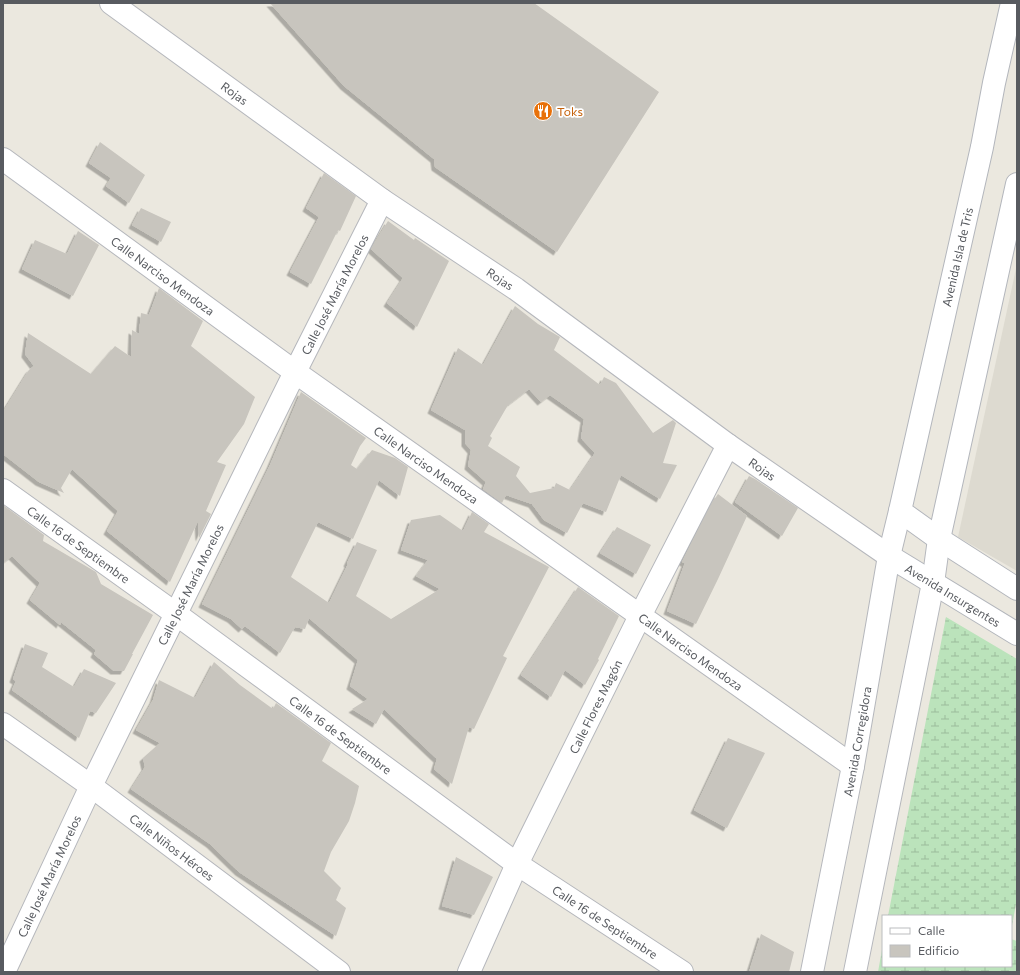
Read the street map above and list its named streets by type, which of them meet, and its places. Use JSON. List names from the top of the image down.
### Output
{
  "streets": {
    "street": [
      "Rojas",
      "Avenida Isla de Tris",
      "Calle Narciso Mendoza",
      "Calle José María Morelos",
      "Calle 16 de Septiembre",
      "Avenida Insurgentes",
      "Calle Flores Magón",
      "Avenida Corregidora",
      "Calle Niños Héroes"
    ]
  },
  "crossings": [
    ["Rojas", "Calle José María Morelos"],
    ["Rojas", "Avenida Insurgentes"],
    ["Rojas", "Calle Flores Magón"],
    ["Rojas", "Avenida Corregidora"],
    ["Avenida Isla de Tris", "Avenida Corregidora"],
    ["Calle Narciso Mendoza", "Calle José María Morelos"],
    ["Calle Narciso Mendoza", "Calle Flores Magón"],
    ["Calle Narciso Mendoza", "Avenida Corregidora"],
    ["Calle José María Morelos", "Calle 16 de Septiembre"],
    ["Calle José María Morelos", "Calle Niños Héroes"],
    ["Calle 16 de Septiembre", "Calle Flores Magón"],
    ["Avenida Insurgentes", "Avenida Corregidora"]
  ],
  "places": {
    "restaurant": ["Toks"]
  },
  "legend": ["Calle", "Edificio"]
}
